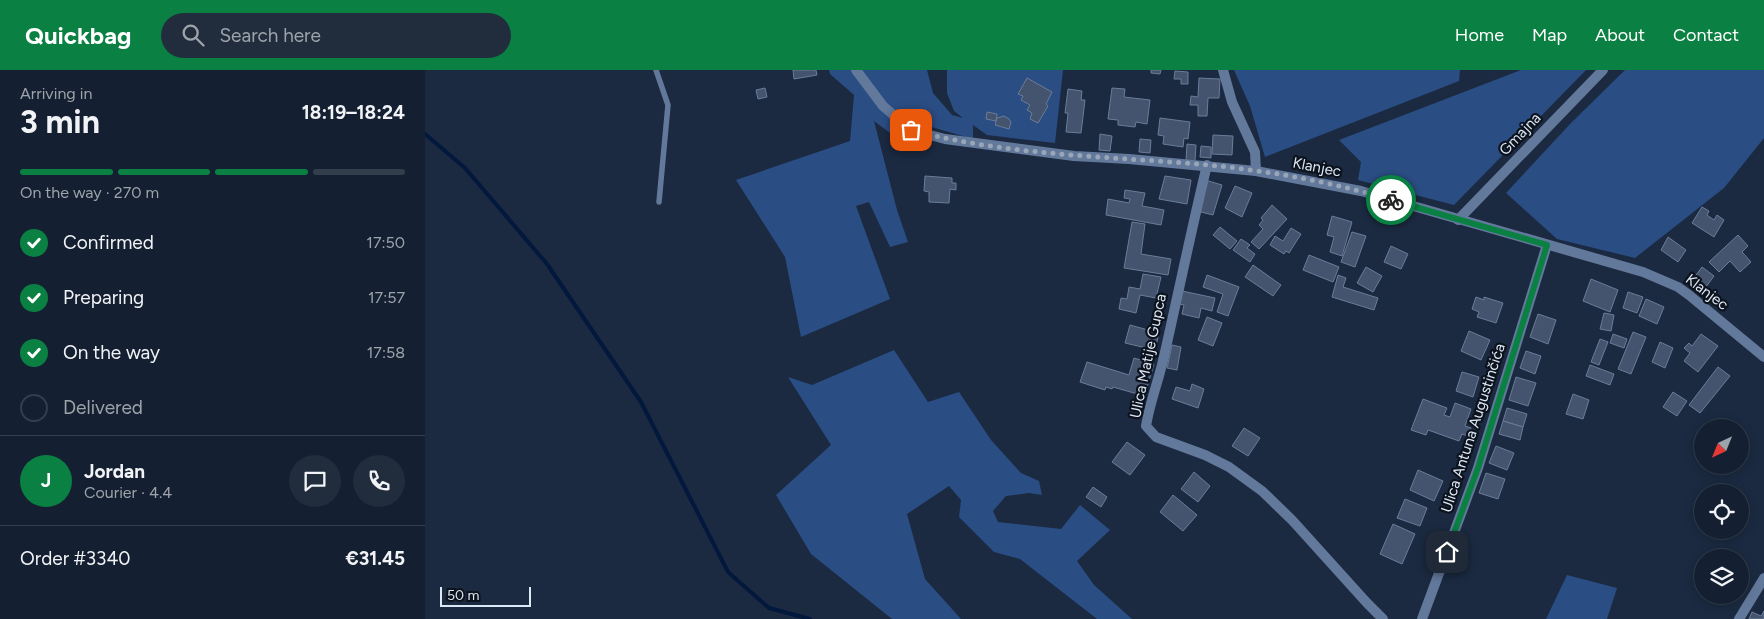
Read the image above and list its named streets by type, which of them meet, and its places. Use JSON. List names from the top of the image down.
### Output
{
  "streets": {
    "street": [
      "Gmajna",
      "Klanjec",
      "Ulica Matije Gupca",
      "Ulica Antuna Augustinčića"
    ]
  },
  "crossings": [
    ["Gmajna", "Klanjec"],
    ["Klanjec", "Ulica Matije Gupca"],
    ["Klanjec", "Ulica Antuna Augustinčića"]
  ],
  "scale_bar": "50 m",
  "north": "bottom left",
  "page": {
    "header": "Quickbag",
    "search": "Search here",
    "nav": [
      "Home",
      "Map",
      "About",
      "Contact"
    ],
    "heading": ["3 min", "Arriving in", "18:19–18:24"],
    "panel": [
      "Jordan",
      "Courier · 4.4",
      "Order #3340",
      "€31.45"
    ],
    "bar": "On the way · 270 m",
    "list": [
      ["Confirmed", "17:50"],
      ["Preparing", "17:57"],
      ["On the way", "17:58"],
      "Delivered"
    ],
    "round": "J",
    "scale": "50 m"
  }
}
